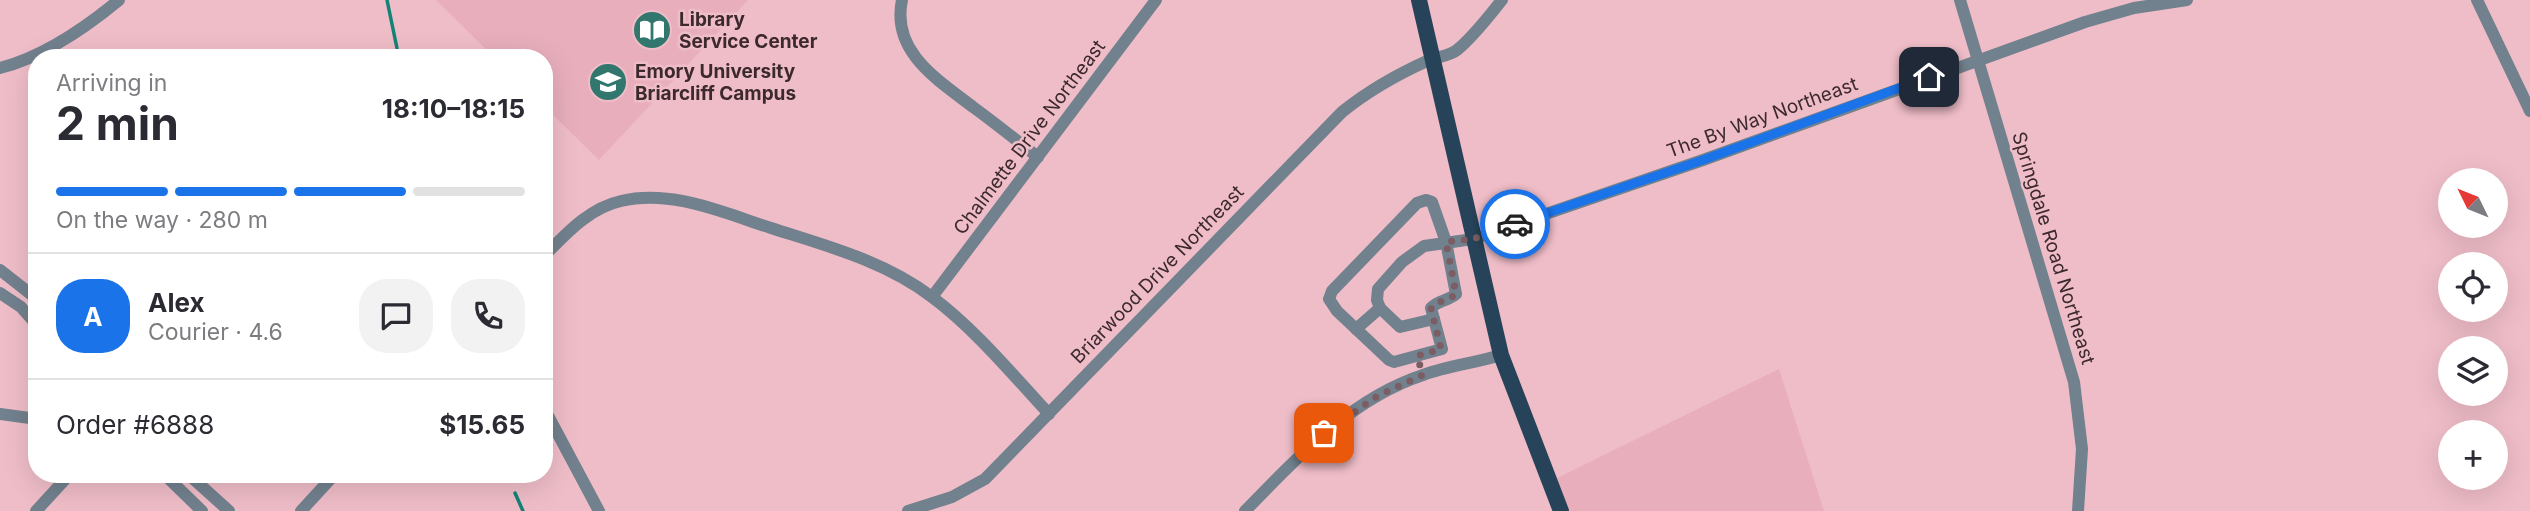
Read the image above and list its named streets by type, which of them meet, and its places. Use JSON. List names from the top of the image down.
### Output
{
  "streets": {
    "street": [
      "The By Way Northeast",
      "Chalmette Drive Northeast",
      "Springdale Road Northeast",
      "Briarwood Drive Northeast"
    ]
  },
  "crossings": [
    ["The By Way Northeast", "Springdale Road Northeast"]
  ],
  "places": {
    "library": ["Library Service Center"],
    "school or university": ["Emory University Briarcliff Campus"]
  },
  "north": "top left",
  "page": {
    "heading": ["2 min", "Arriving in", "18:10–18:15"],
    "panel": [
      "Alex",
      "Courier · 4.6",
      "Order #6888",
      "$15.65"
    ],
    "map_buttons": "+",
    "bar": "On the way · 280 m",
    "round": "A"
  }
}
